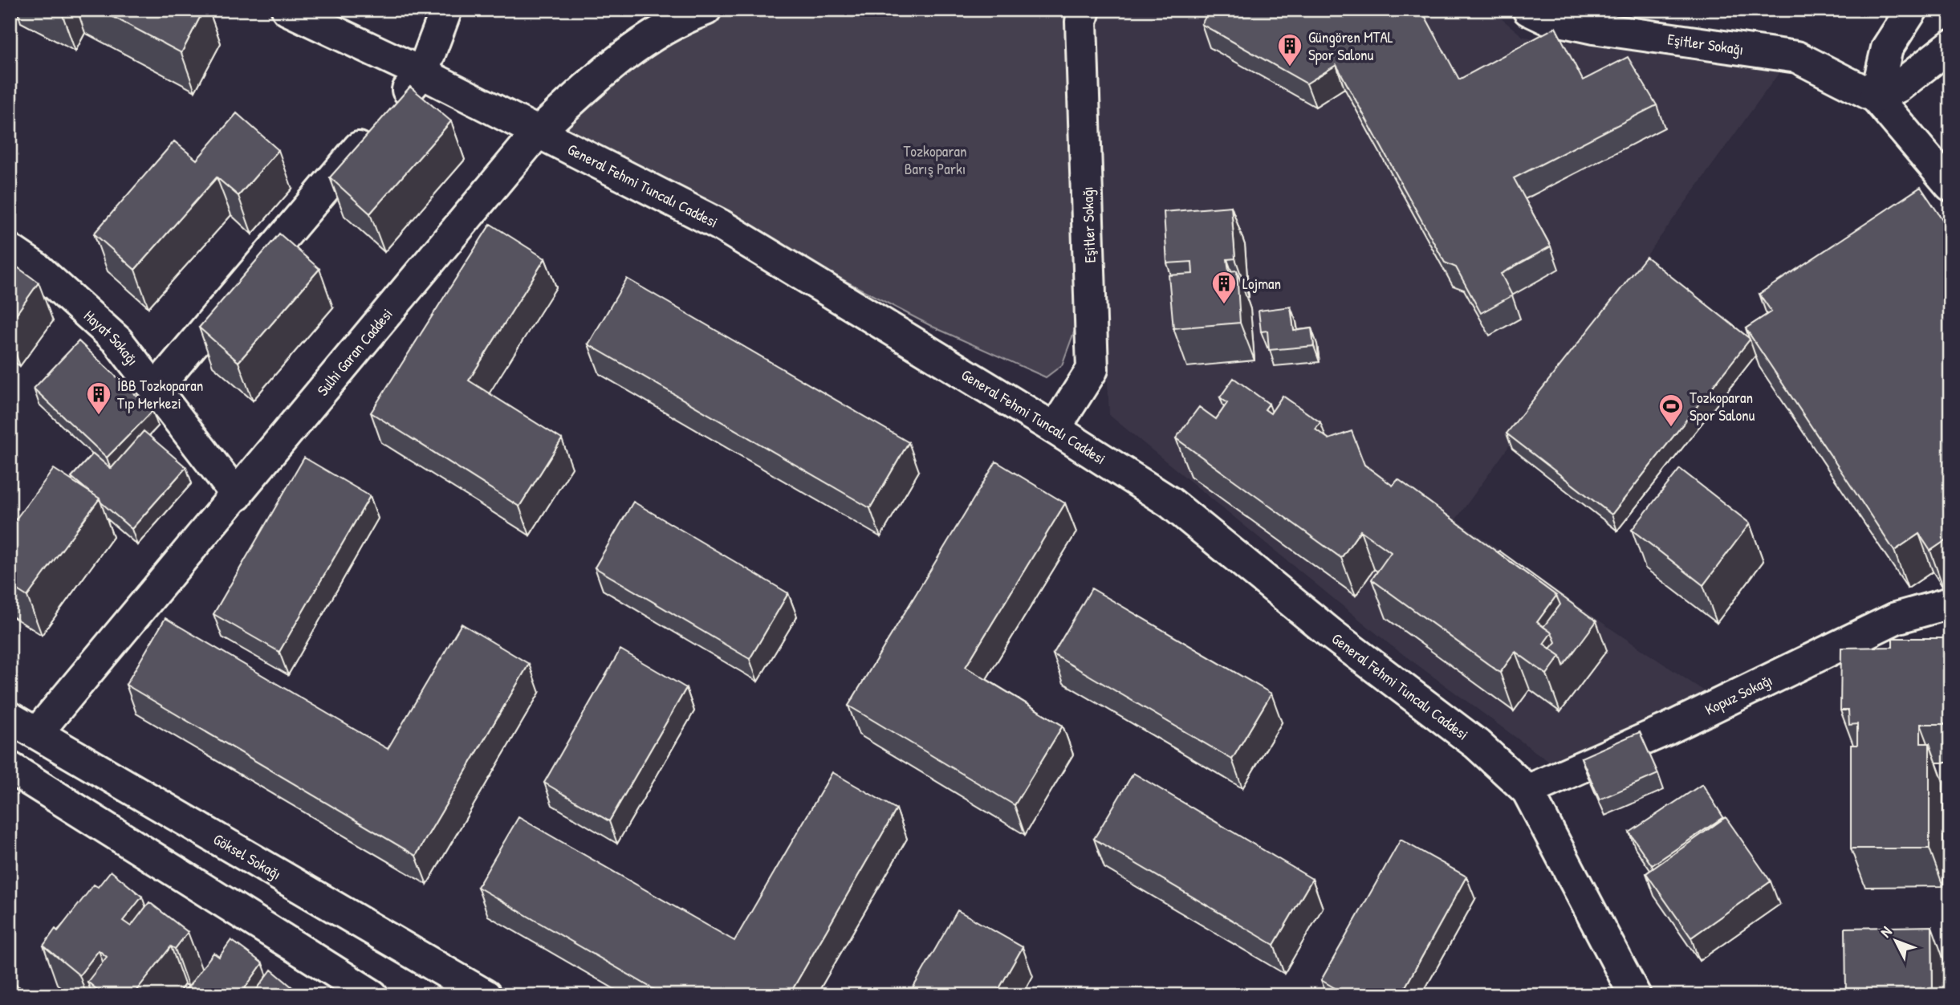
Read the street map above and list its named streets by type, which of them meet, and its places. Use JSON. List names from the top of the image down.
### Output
{
  "streets": {
    "street": [
      "Eşitler Sokağı",
      "General Fehmi Tuncalı Caddesi",
      "Hayat Sokağı",
      "Sulhi Garan Caddesi",
      "Kopuz Sokağı",
      "Göksel Sokağı"
    ]
  },
  "crossings": [
    ["Eşitler Sokağı", "General Fehmi Tuncalı Caddesi"],
    ["General Fehmi Tuncalı Caddesi", "Sulhi Garan Caddesi"],
    ["General Fehmi Tuncalı Caddesi", "Kopuz Sokağı"],
    ["Hayat Sokağı", "Sulhi Garan Caddesi"],
    ["Sulhi Garan Caddesi", "Göksel Sokağı"]
  ],
  "parks": ["Tozkoparan Barış Parkı"],
  "places": {
    "building": ["Güngören MTAL Spor Salonu", "Lojman", "İBB Tozkoparan Tıp Merkezi"],
    "sports": ["Tozkoparan Spor Salonu"]
  },
  "north": "top left"
}
